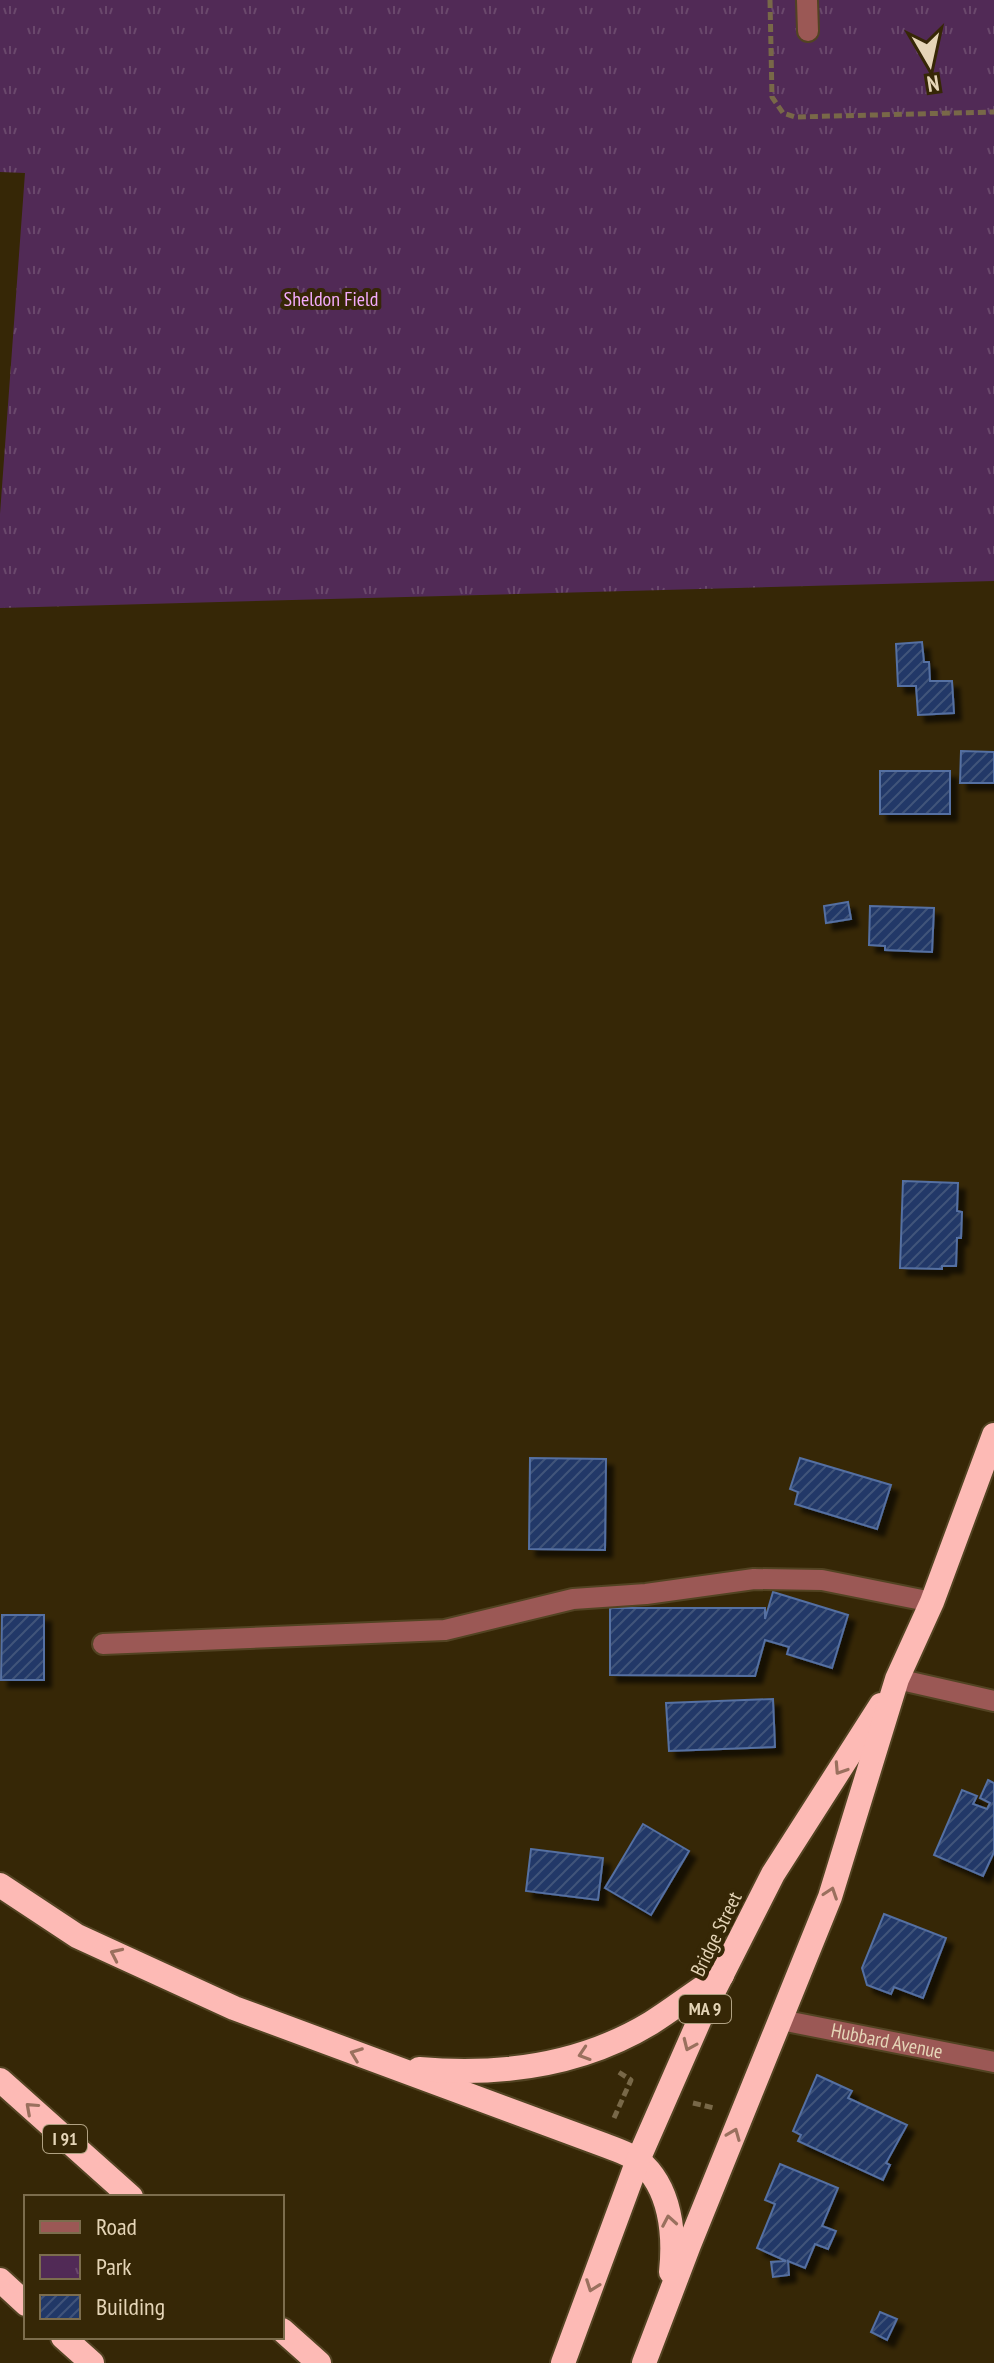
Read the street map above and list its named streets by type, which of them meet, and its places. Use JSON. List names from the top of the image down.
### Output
{
  "streets": {
    "highway": ["Bridge Street", "MA 9", "I 91"],
    "street": ["Hubbard Avenue"]
  },
  "crossings": [
    ["Bridge Street", "Hubbard Avenue"]
  ],
  "parks": ["Sheldon Field"],
  "legend": ["Road", "Park", "Building"],
  "north": "bottom"
}
